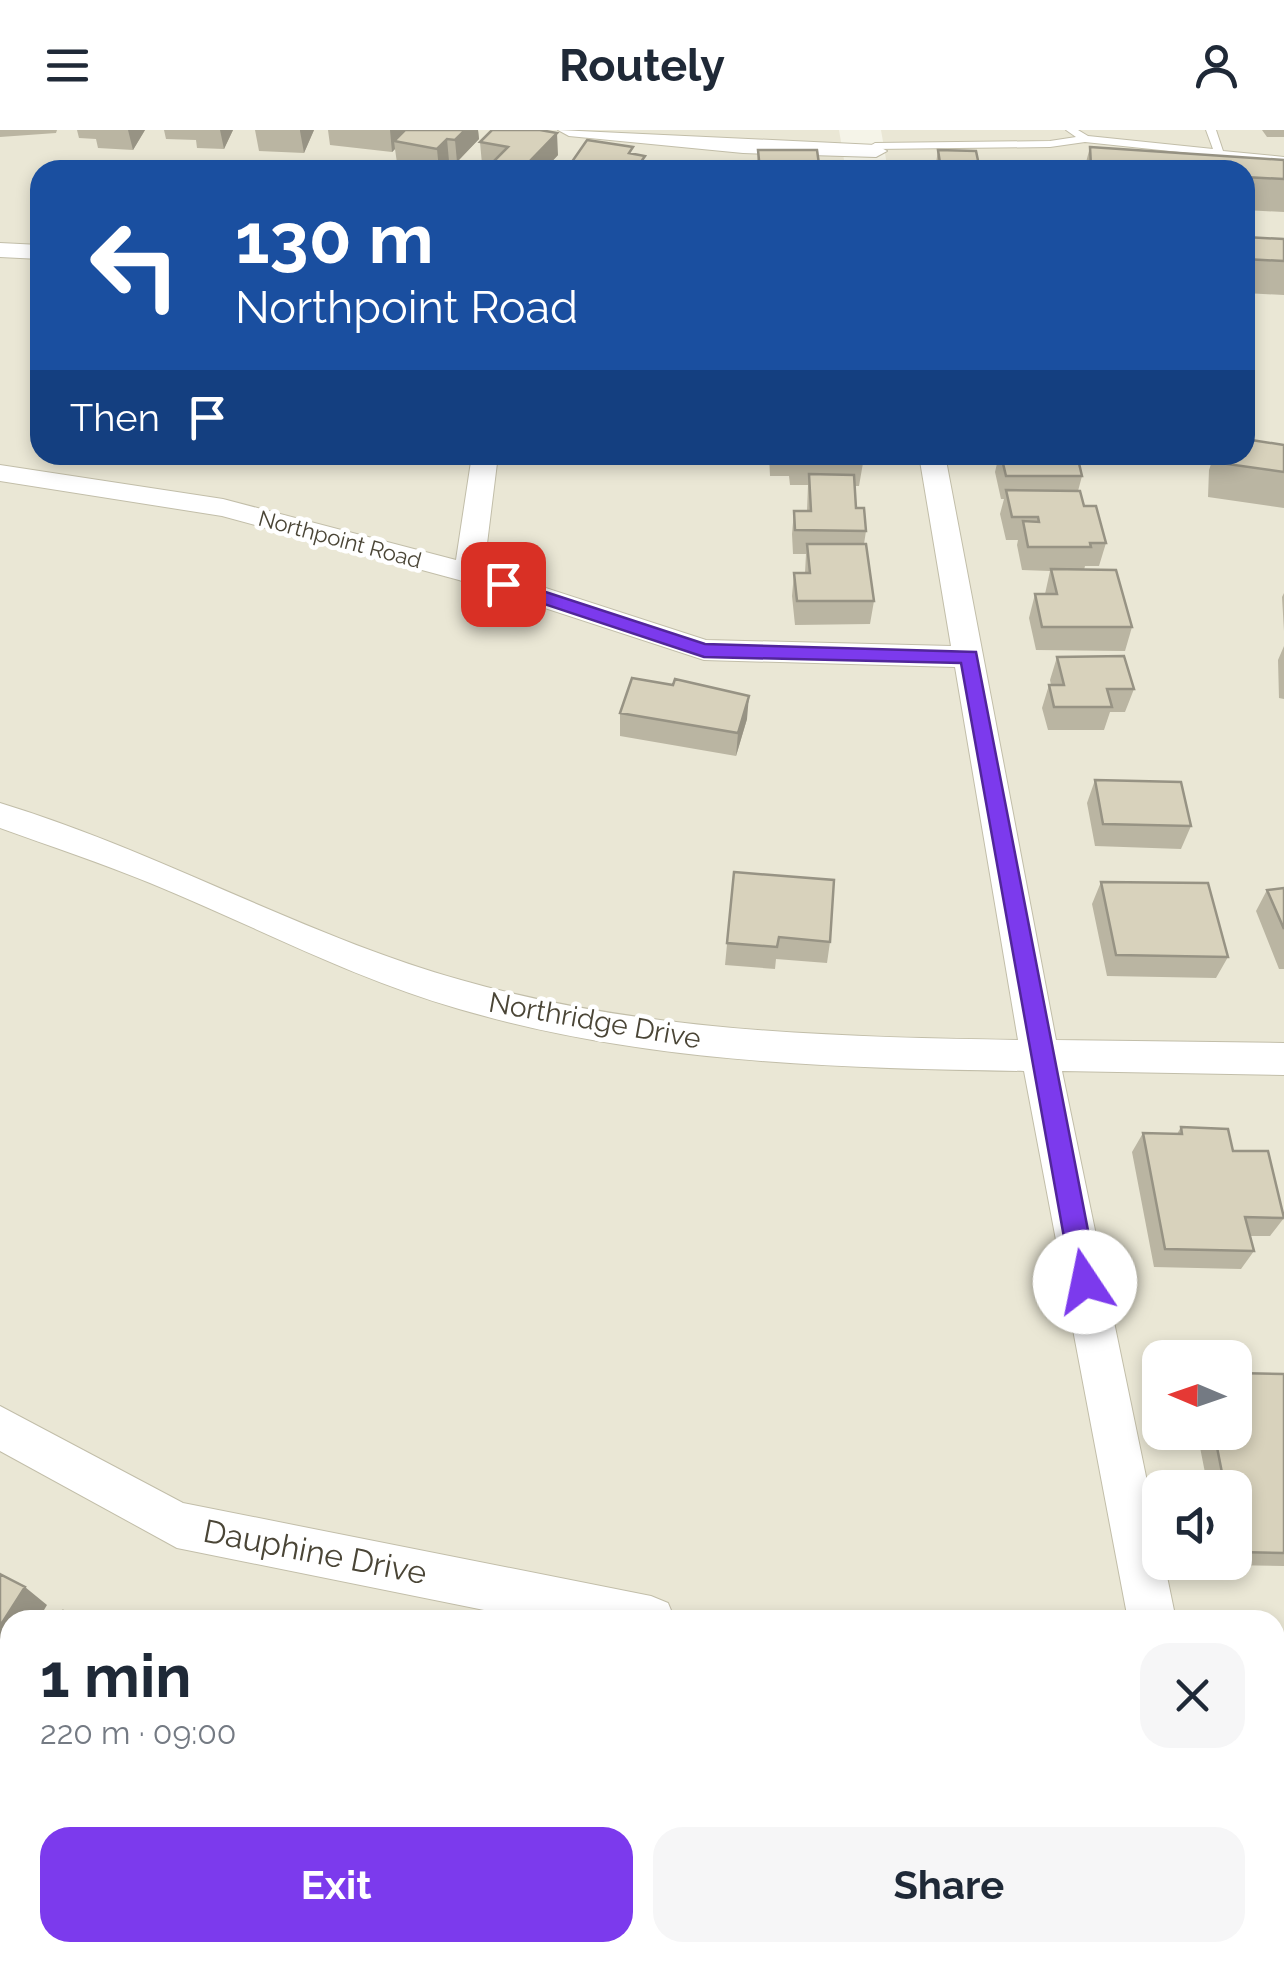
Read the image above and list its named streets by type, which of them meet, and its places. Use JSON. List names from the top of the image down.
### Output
{
  "streets": {
    "street": ["Northpoint Road", "Northridge Drive", "Dauphine Drive"]
  },
  "north": "left",
  "page": {
    "header": "Routely",
    "turn": ["130 m", "Northpoint Road"],
    "then": "Then",
    "heading": ["1 min", "220 m · 09:00"],
    "buttons": ["Exit", "Share"]
  }
}
